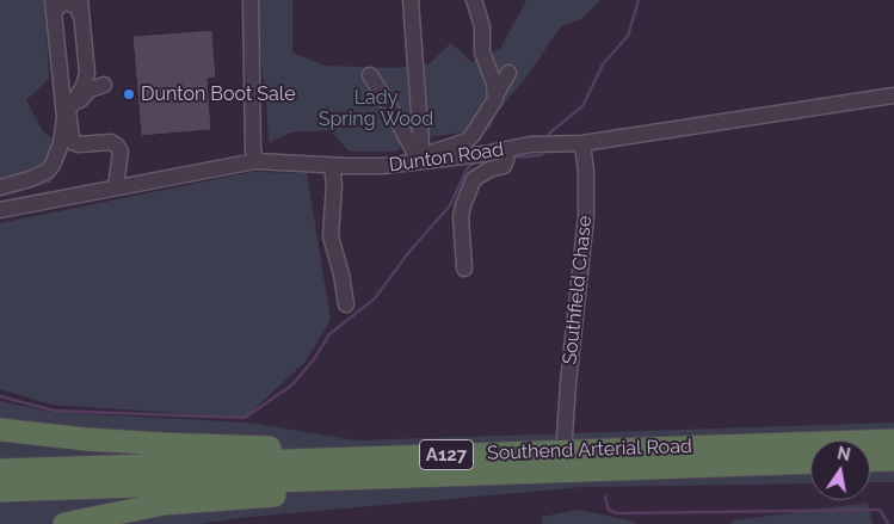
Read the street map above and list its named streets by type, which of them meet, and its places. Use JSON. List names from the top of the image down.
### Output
{
  "streets": {
    "highway": ["Southend Arterial Road", "A127"],
    "street": ["Dunton Road", "Southfield Chase"]
  },
  "crossings": [
    ["Dunton Road", "Southfield Chase"],
    ["Southfield Chase", "Southend Arterial Road"]
  ],
  "parks": ["Lady Spring Wood"],
  "places": ["Dunton Boot Sale"],
  "north": "top"
}
